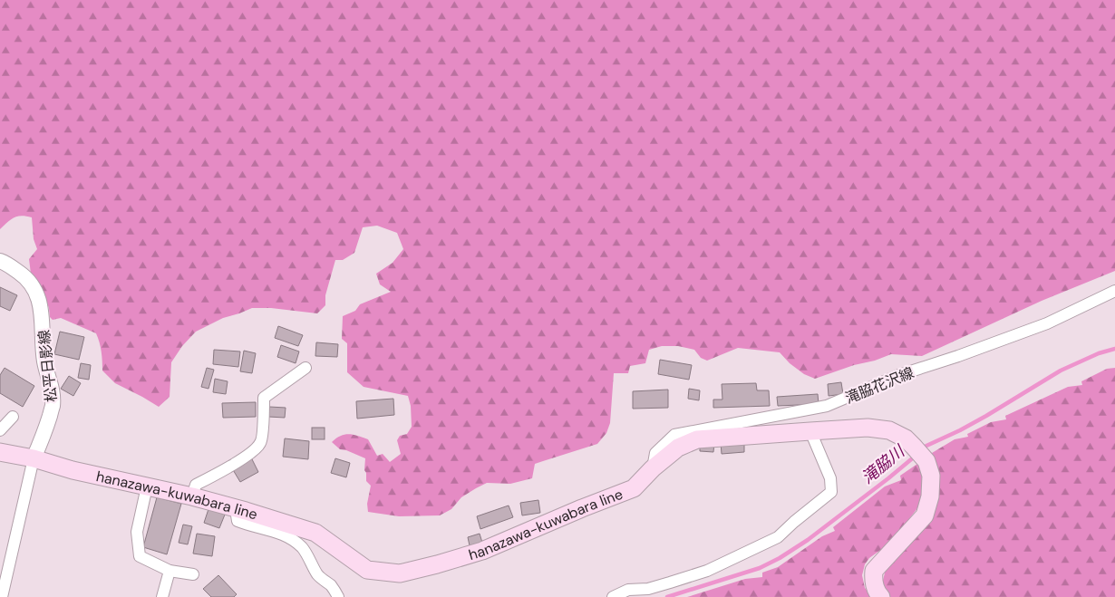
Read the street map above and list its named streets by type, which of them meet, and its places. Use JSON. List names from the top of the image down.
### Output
{
  "streets": {
    "main road": ["hanazawa-kuwabara line"],
    "street": ["松平日影線", "滝脇花沢線"]
  },
  "crossings": [
    ["松平日影線", "hanazawa-kuwabara line"],
    ["滝脇花沢線", "hanazawa-kuwabara line"]
  ],
  "water": ["滝脇川"]
}
